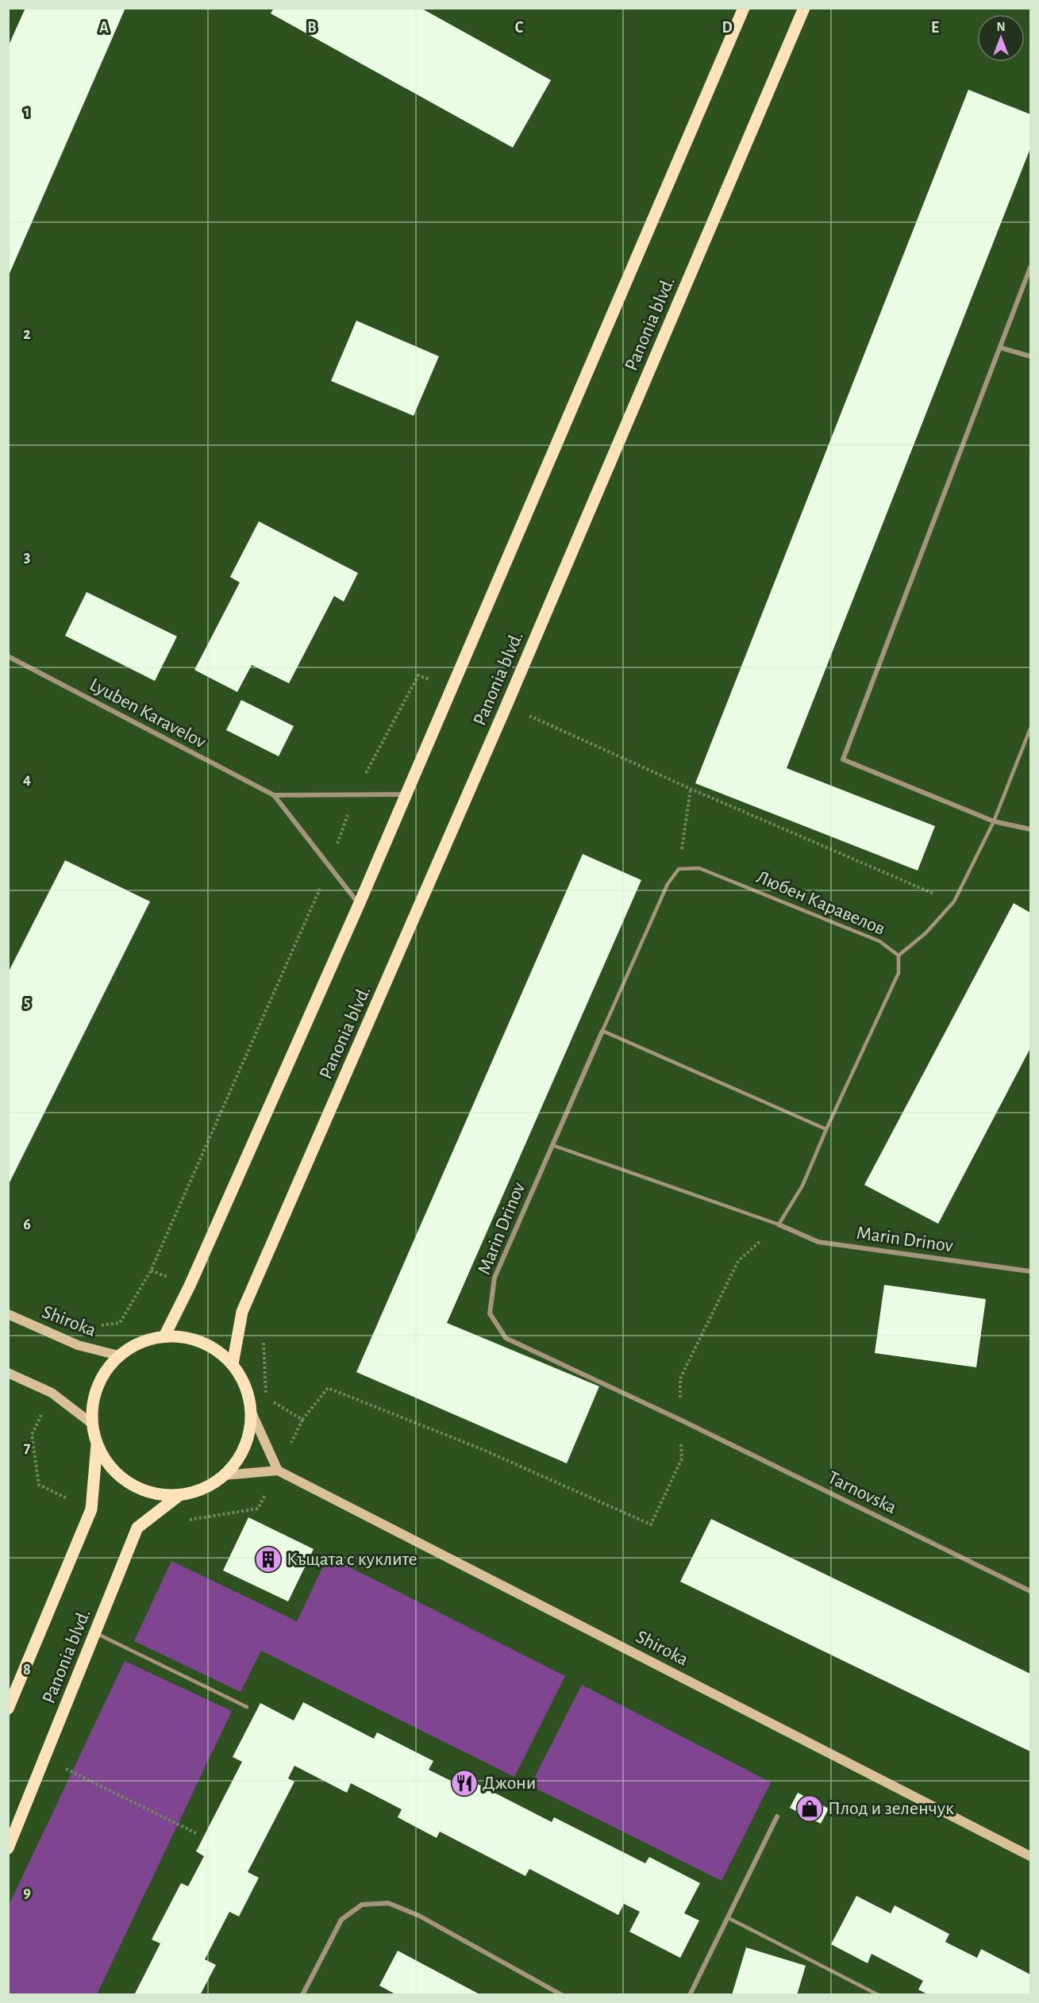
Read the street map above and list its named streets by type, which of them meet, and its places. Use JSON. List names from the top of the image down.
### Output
{
  "streets": {
    "main road": ["Panonia blvd.", "Shiroka"],
    "street": ["Lyuben Karavelov", "Marin Drinov", "Tarnovska"],
    "lane": ["Любен Каравелов"]
  },
  "crossings": [
    ["Panonia blvd.", "Lyuben Karavelov"],
    ["Panonia blvd.", "Shiroka"],
    ["Marin Drinov", "Tarnovska"]
  ],
  "places": {
    "building": ["Къщата с куклите"],
    "restaurant": ["Джони"],
    "shop": ["Плод и зеленчук"]
  },
  "north": "top",
  "grid": {
    "columns": [
      "A",
      "B",
      "C",
      "D",
      "E"
    ],
    "rows": [
      "1",
      "2",
      "3",
      "4",
      "5",
      "6",
      "7",
      "8",
      "9"
    ]
  }
}
